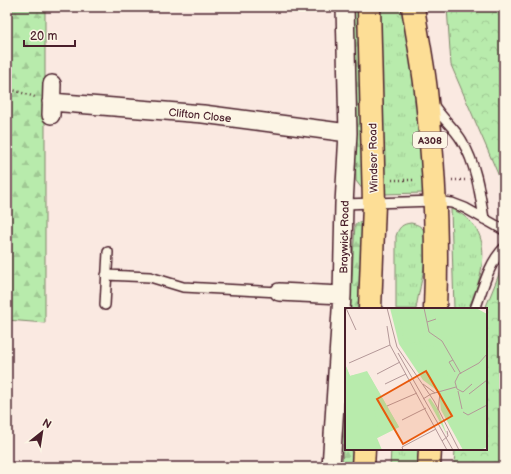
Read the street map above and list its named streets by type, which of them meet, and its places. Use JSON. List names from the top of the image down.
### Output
{
  "streets": {
    "main road": ["A308", "Windsor Road"],
    "street": ["Clifton Close", "Braywick Road"]
  },
  "crossings": [
    ["Clifton Close", "Braywick Road"]
  ],
  "scale_bar": "20 m",
  "north": "top right"
}
